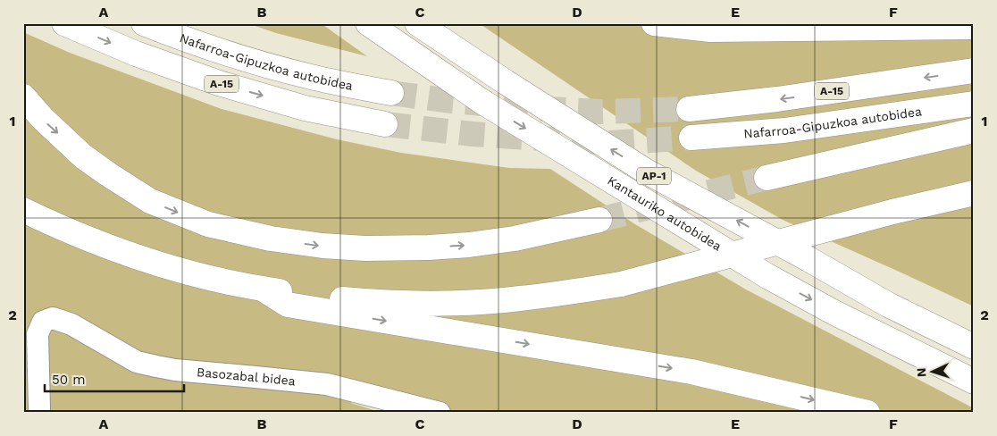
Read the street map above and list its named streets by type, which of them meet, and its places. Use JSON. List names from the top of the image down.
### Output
{
  "streets": {
    "highway": [
      "Nafarroa-Gipuzkoa autobidea",
      "A-15",
      "AP-1",
      "Kantauriko autobidea"
    ],
    "street": ["Basozabal bidea"]
  },
  "scale_bar": "50 m",
  "north": "left",
  "grid": {
    "columns": [
      "A",
      "B",
      "C",
      "D",
      "E",
      "F"
    ],
    "rows": ["1", "2"]
  }
}
